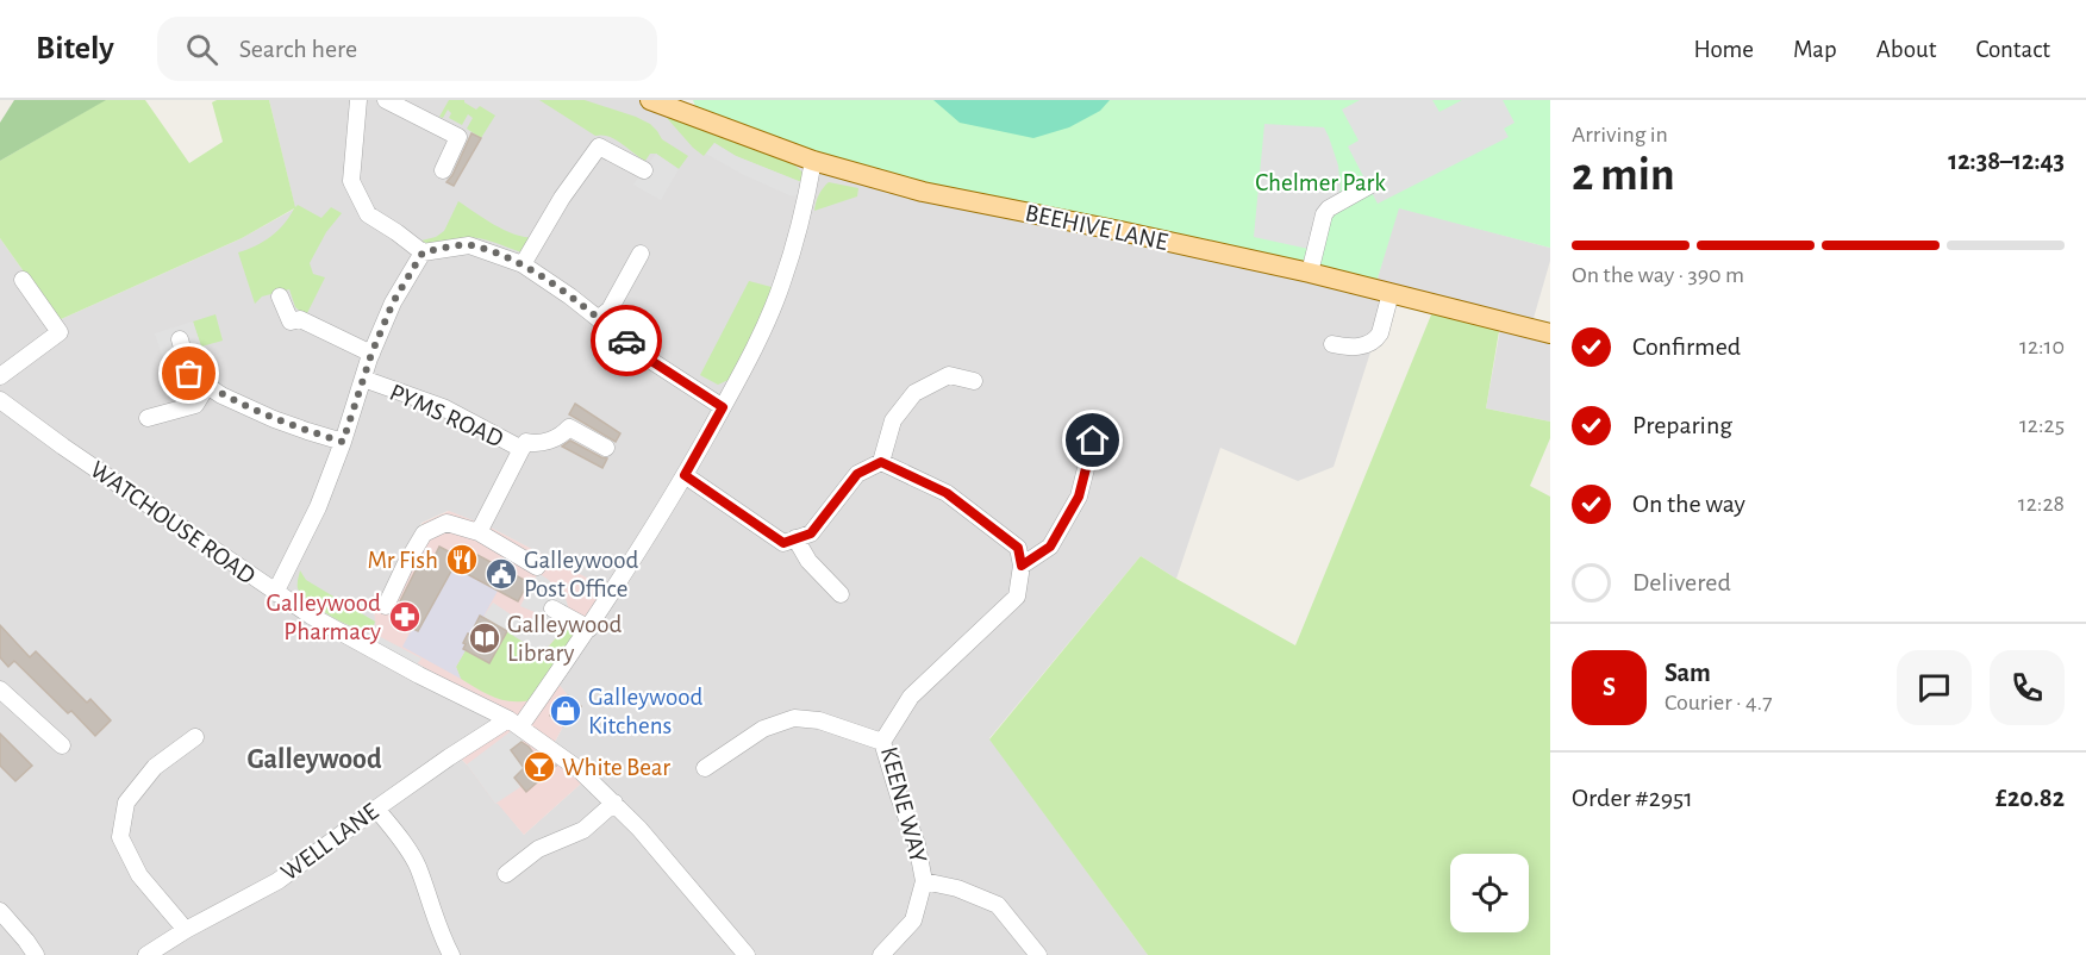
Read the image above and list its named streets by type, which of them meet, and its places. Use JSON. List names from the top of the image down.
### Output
{
  "streets": {
    "main road": ["BEEHIVE LANE"],
    "street": [
      "PYMS ROAD",
      "WATCHOUSE ROAD",
      "KEENE WAY",
      "WELL LANE"
    ]
  },
  "crossings": [
    ["PYMS ROAD", "WATCHOUSE ROAD"],
    ["WATCHOUSE ROAD", "WELL LANE"]
  ],
  "districts": ["Galleywood"],
  "parks": ["Chelmer Park"],
  "places": {
    "restaurant": ["Mr Fish"],
    "public building": ["Galleywood Post Office"],
    "pharmacy": ["Galleywood Pharmacy"],
    "library": ["Galleywood Library"],
    "shop": ["Galleywood Kitchens"],
    "bar": ["White Bear"]
  },
  "page": {
    "header": "Bitely",
    "search": "Search here",
    "nav": [
      "Home",
      "Map",
      "About",
      "Contact"
    ],
    "heading": ["2 min", "Arriving in", "12:38–12:43"],
    "panel": [
      "Sam",
      "Courier · 4.7",
      "Order #2951",
      "£20.82"
    ],
    "bar": "On the way · 390 m",
    "list": [
      ["Confirmed", "12:10"],
      ["Preparing", "12:25"],
      ["On the way", "12:28"],
      "Delivered"
    ],
    "round": "S"
  }
}
